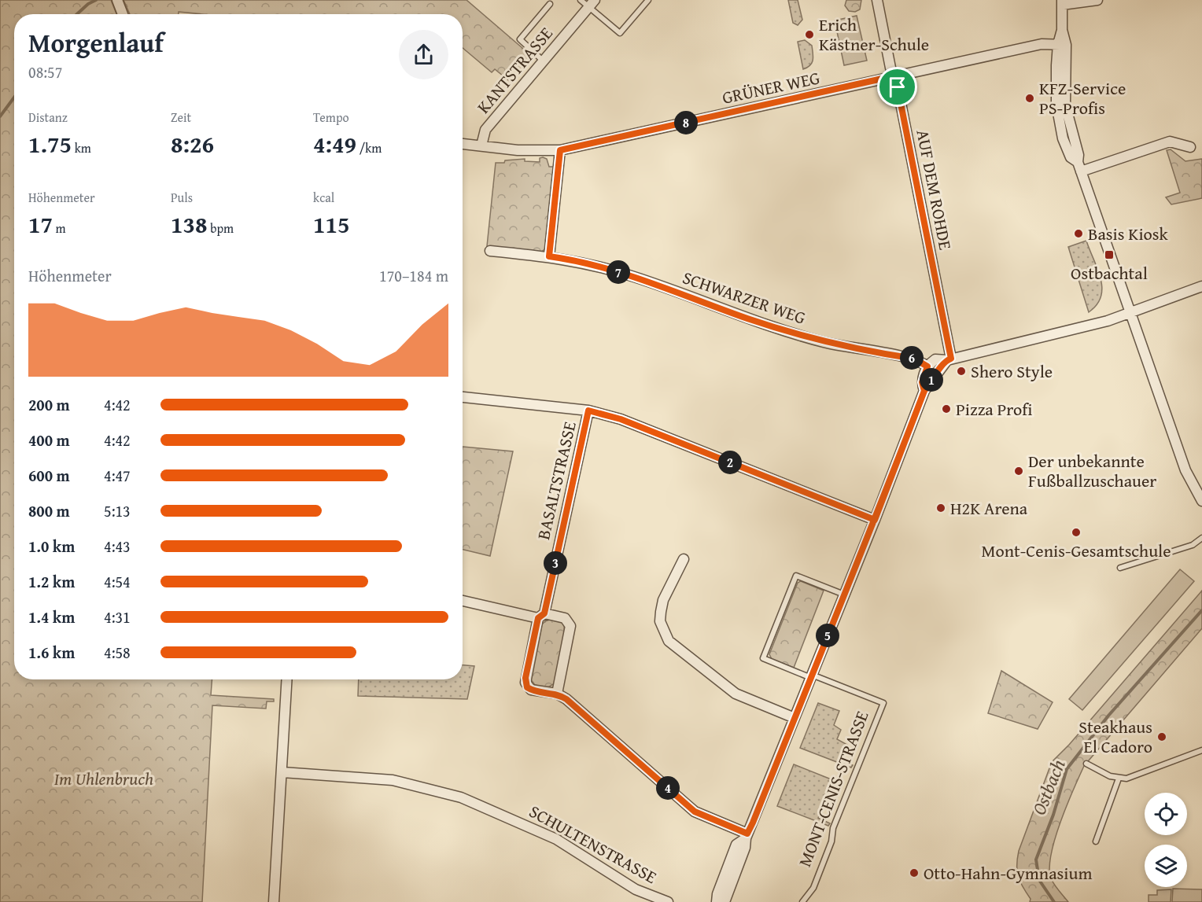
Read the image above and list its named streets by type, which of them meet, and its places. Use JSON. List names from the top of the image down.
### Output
{
  "streets": {
    "street": [
      "KANTSTRASSE",
      "GRÜNER WEG",
      "AUF DEM ROHDE",
      "SCHWARZER WEG",
      "BASALTSTRASSE",
      "SCHULTENSTRASSE"
    ],
    "lane": ["MONT-CENIS-STRASSE"]
  },
  "crossings": [
    ["KANTSTRASSE", "GRÜNER WEG"],
    ["GRÜNER WEG", "AUF DEM ROHDE"]
  ],
  "water": ["Ostbach"],
  "parks": ["Im Uhlenbruch"],
  "places": {
    "other": [
      "Erich Kästner-Schule",
      "KFZ-Service PS-Profis",
      "Basis Kiosk",
      "Shero Style",
      "Pizza Profi",
      "Der unbekannte Fußballzuschauer",
      "H2K Arena",
      "Mont-Cenis-Gesamtschule",
      "Steakhaus El Cadoro",
      "Otto-Hahn-Gymnasium"
    ],
    "transit": ["Ostbachtal"]
  },
  "page": {
    "heading": ["Morgenlauf", "08:57"],
    "stats": [
      ["Distanz", "1.75 km"],
      ["Zeit", "8:26"],
      ["Tempo", "4:49 /km"],
      ["Höhenmeter", "17 m"],
      ["Puls", "138 bpm"],
      ["kcal", "115"]
    ],
    "pins": [
      "8",
      "7",
      "6",
      "1",
      "2",
      "3",
      "5",
      "4"
    ],
    "chart": ["Höhenmeter", "170–184 m"],
    "list": [
      {
        "name": "200 m",
        "note": "4:42"
      },
      {
        "name": "400 m",
        "note": "4:42"
      },
      {
        "name": "600 m",
        "note": "4:47"
      },
      {
        "name": "800 m",
        "note": "5:13"
      },
      {
        "name": "1.0 km",
        "note": "4:43"
      },
      {
        "name": "1.2 km",
        "note": "4:54"
      },
      {
        "name": "1.4 km",
        "note": "4:31"
      },
      {
        "name": "1.6 km",
        "note": "4:58"
      }
    ]
  }
}
